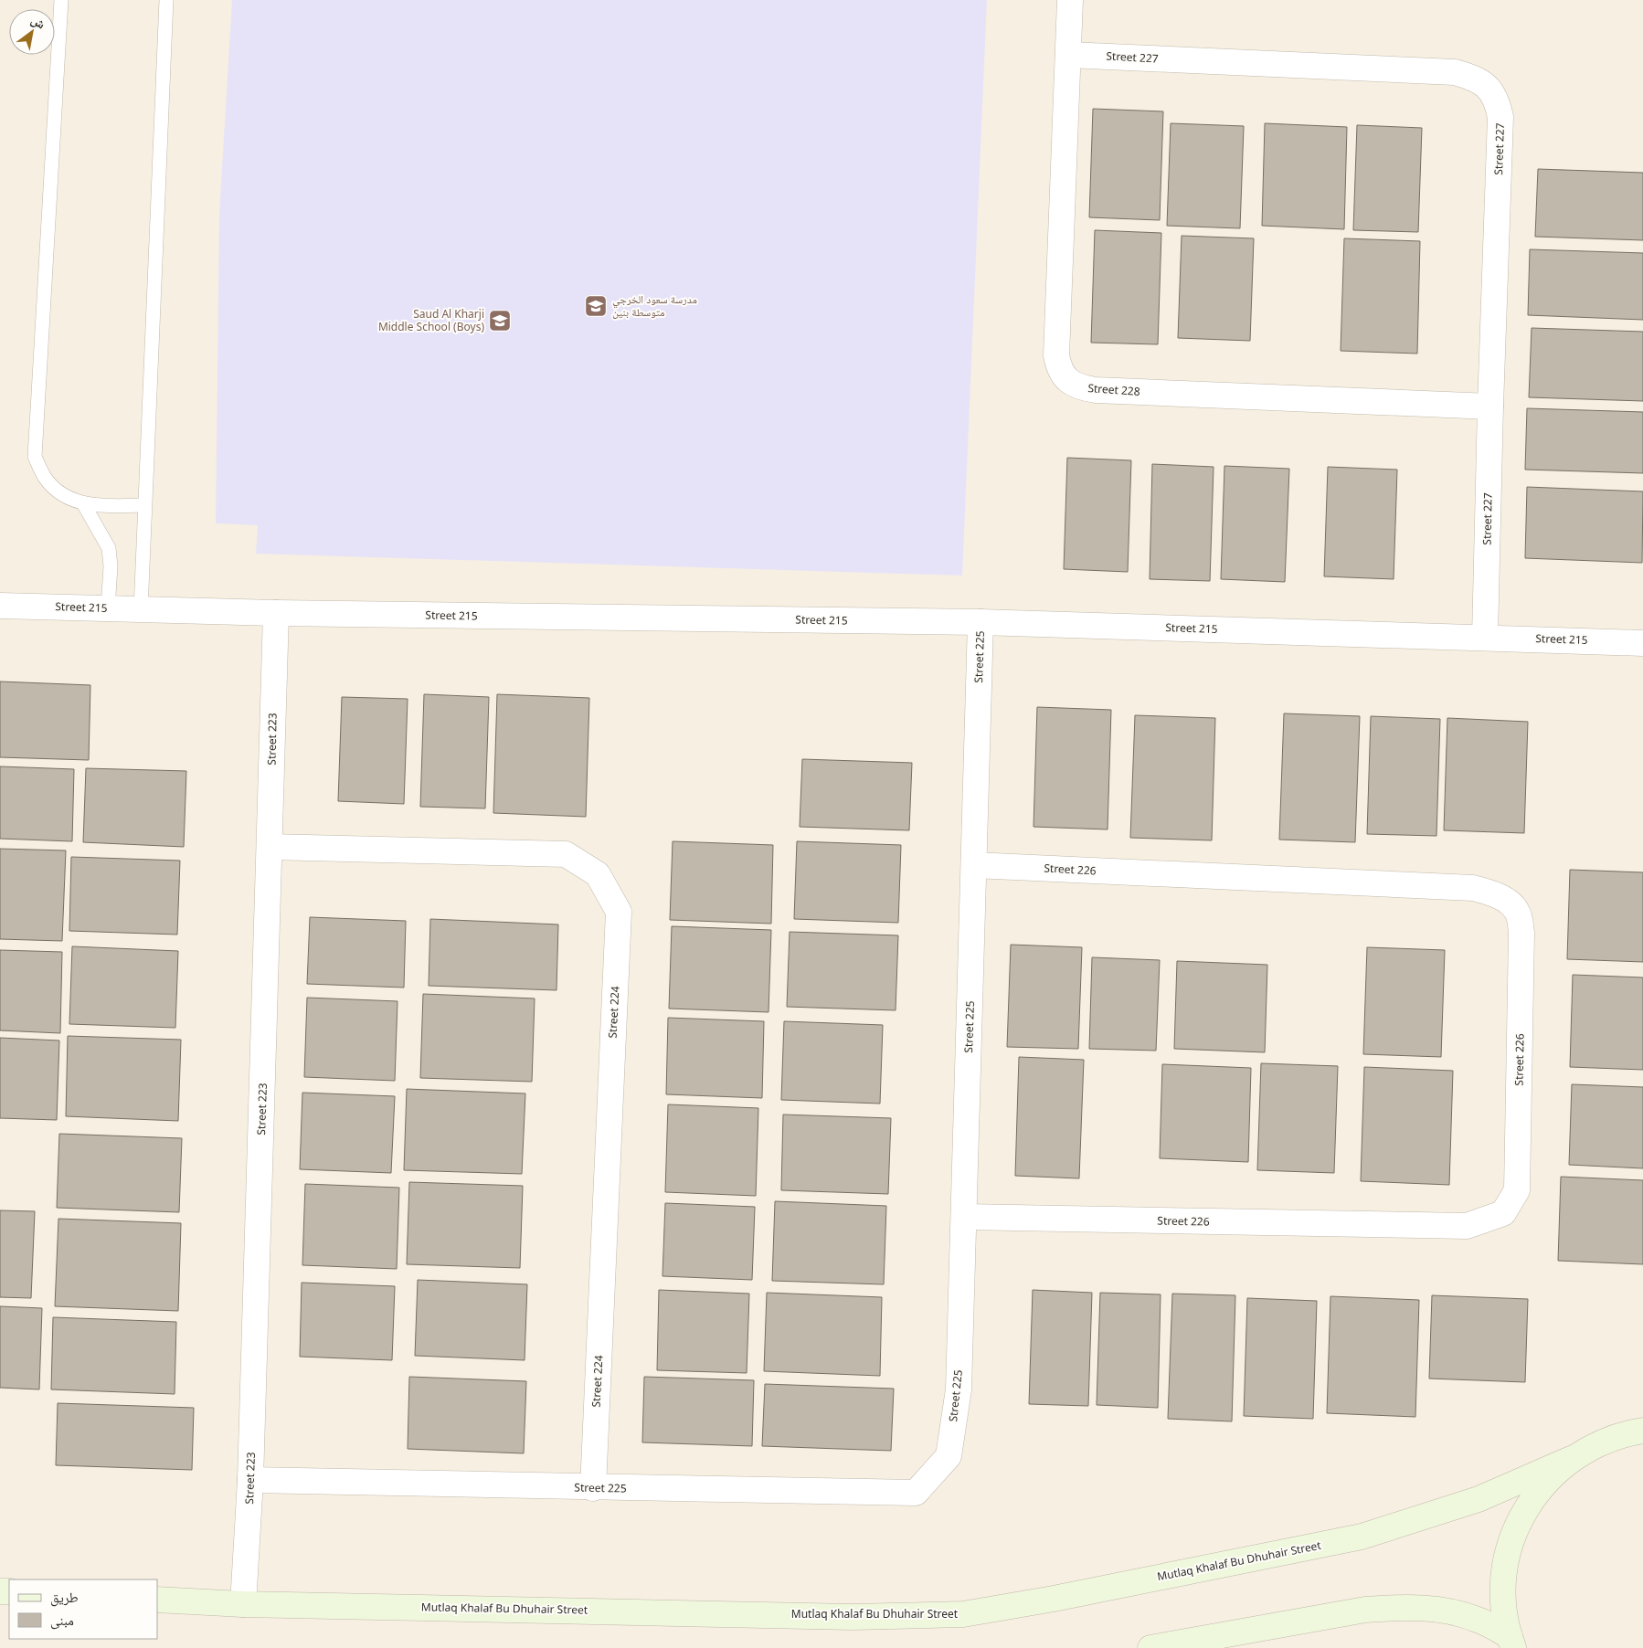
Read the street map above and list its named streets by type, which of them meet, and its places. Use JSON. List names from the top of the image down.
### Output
{
  "streets": {
    "main road": ["Mutlaq Khalaf Bu Dhuhair Street"],
    "street": [
      "Street 227",
      "Street 228",
      "Street 215",
      "Street 225",
      "Street 223",
      "Street 226",
      "Street 224"
    ]
  },
  "crossings": [
    ["Street 227", "Street 228"],
    ["Street 227", "Street 215"],
    ["Street 215", "Street 225"],
    ["Street 215", "Street 223"],
    ["Street 225", "Street 223"],
    ["Street 225", "Street 226"],
    ["Street 225", "Street 224"],
    ["Street 223", "Street 224"],
    ["Street 223", "Mutlaq Khalaf Bu Dhuhair Street"]
  ],
  "places": {
    "school or university": ["مدرسة سعود الخرجي متوسطة بنين", "Saud Al Kharji Middle School (Boys)"]
  },
  "legend": ["طريق", "مبنى"],
  "north": "top right"
}
